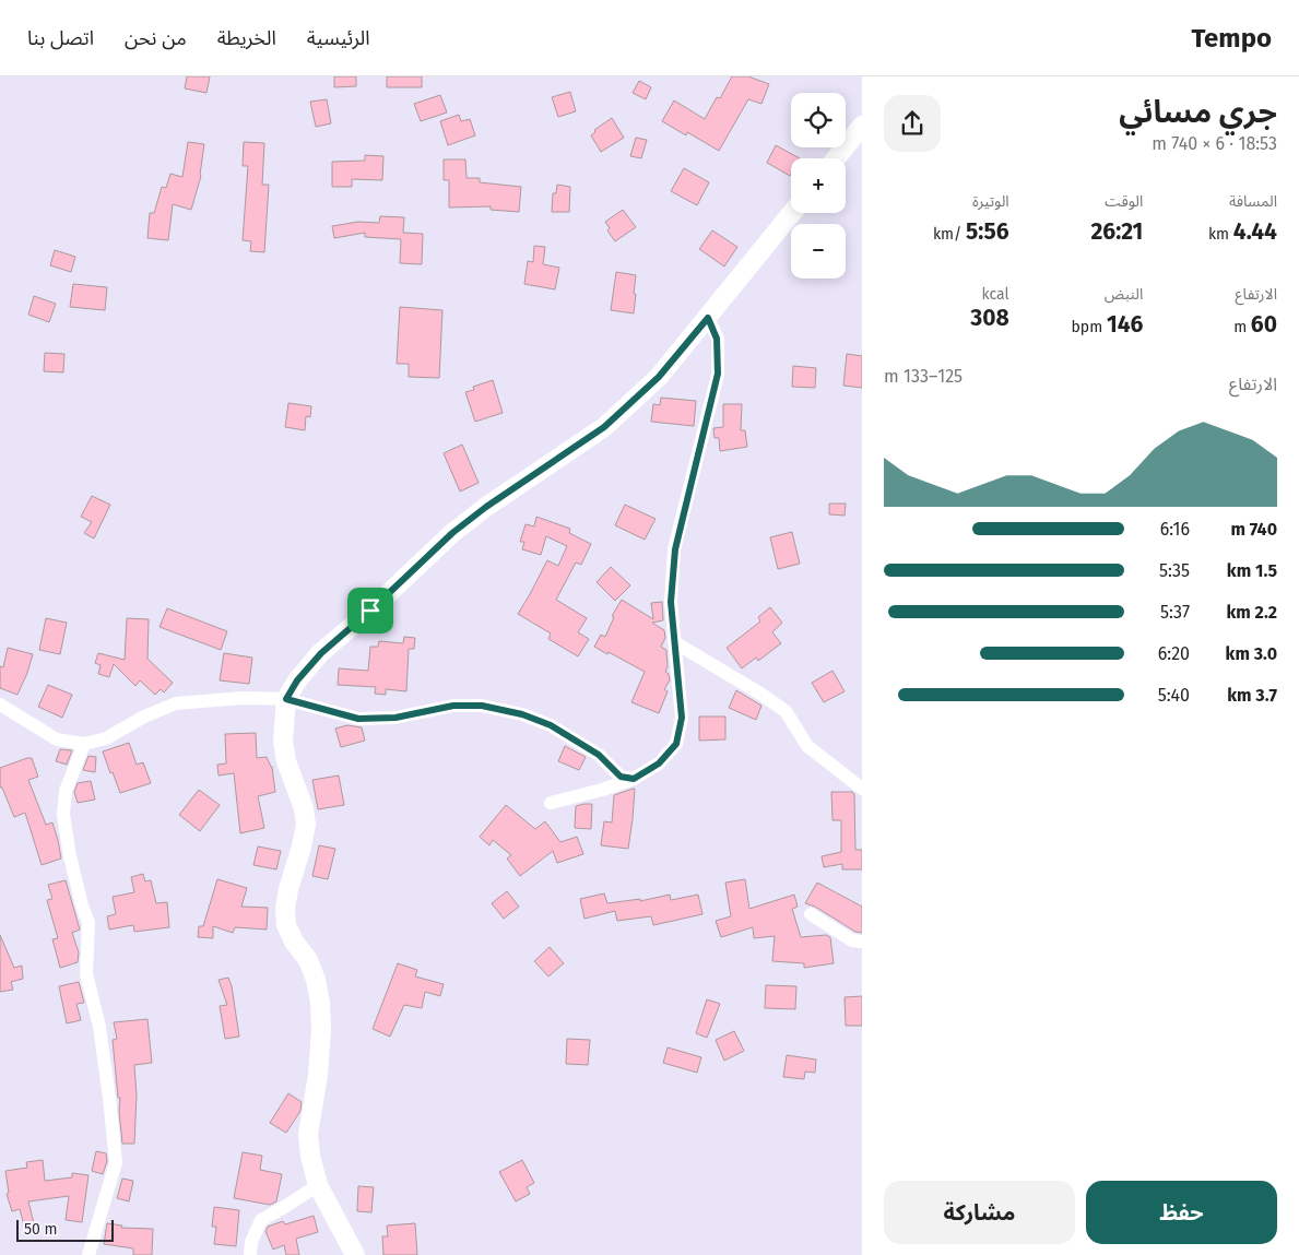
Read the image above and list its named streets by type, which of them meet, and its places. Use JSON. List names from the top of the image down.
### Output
{
  "scale_bar": "50 m",
  "page": {
    "header": "Tempo",
    "nav": [
      "الرئيسية",
      "الخريطة",
      "من نحن",
      "اتصل بنا"
    ],
    "heading": ["جري مسائي", "18:53 · 6 × 740 m"],
    "map_buttons": ["+", "−"],
    "stats": [
      ["المسافة", "4.44 km"],
      ["الوقت", "26:21"],
      ["الوتيرة", "5:56 /km"],
      ["الارتفاع", "60 m"],
      ["النبض", "146 bpm"],
      ["kcal", "308"]
    ],
    "chart": ["الارتفاع", "125–133 m"],
    "list": [
      {
        "name": "740 m",
        "note": "6:16"
      },
      {
        "name": "1.5 km",
        "note": "5:35"
      },
      {
        "name": "2.2 km",
        "note": "5:37"
      },
      {
        "name": "3.0 km",
        "note": "6:20"
      },
      {
        "name": "3.7 km",
        "note": "5:40"
      }
    ],
    "buttons": ["حفظ", "مشاركة"],
    "scale": "50 m"
  }
}
